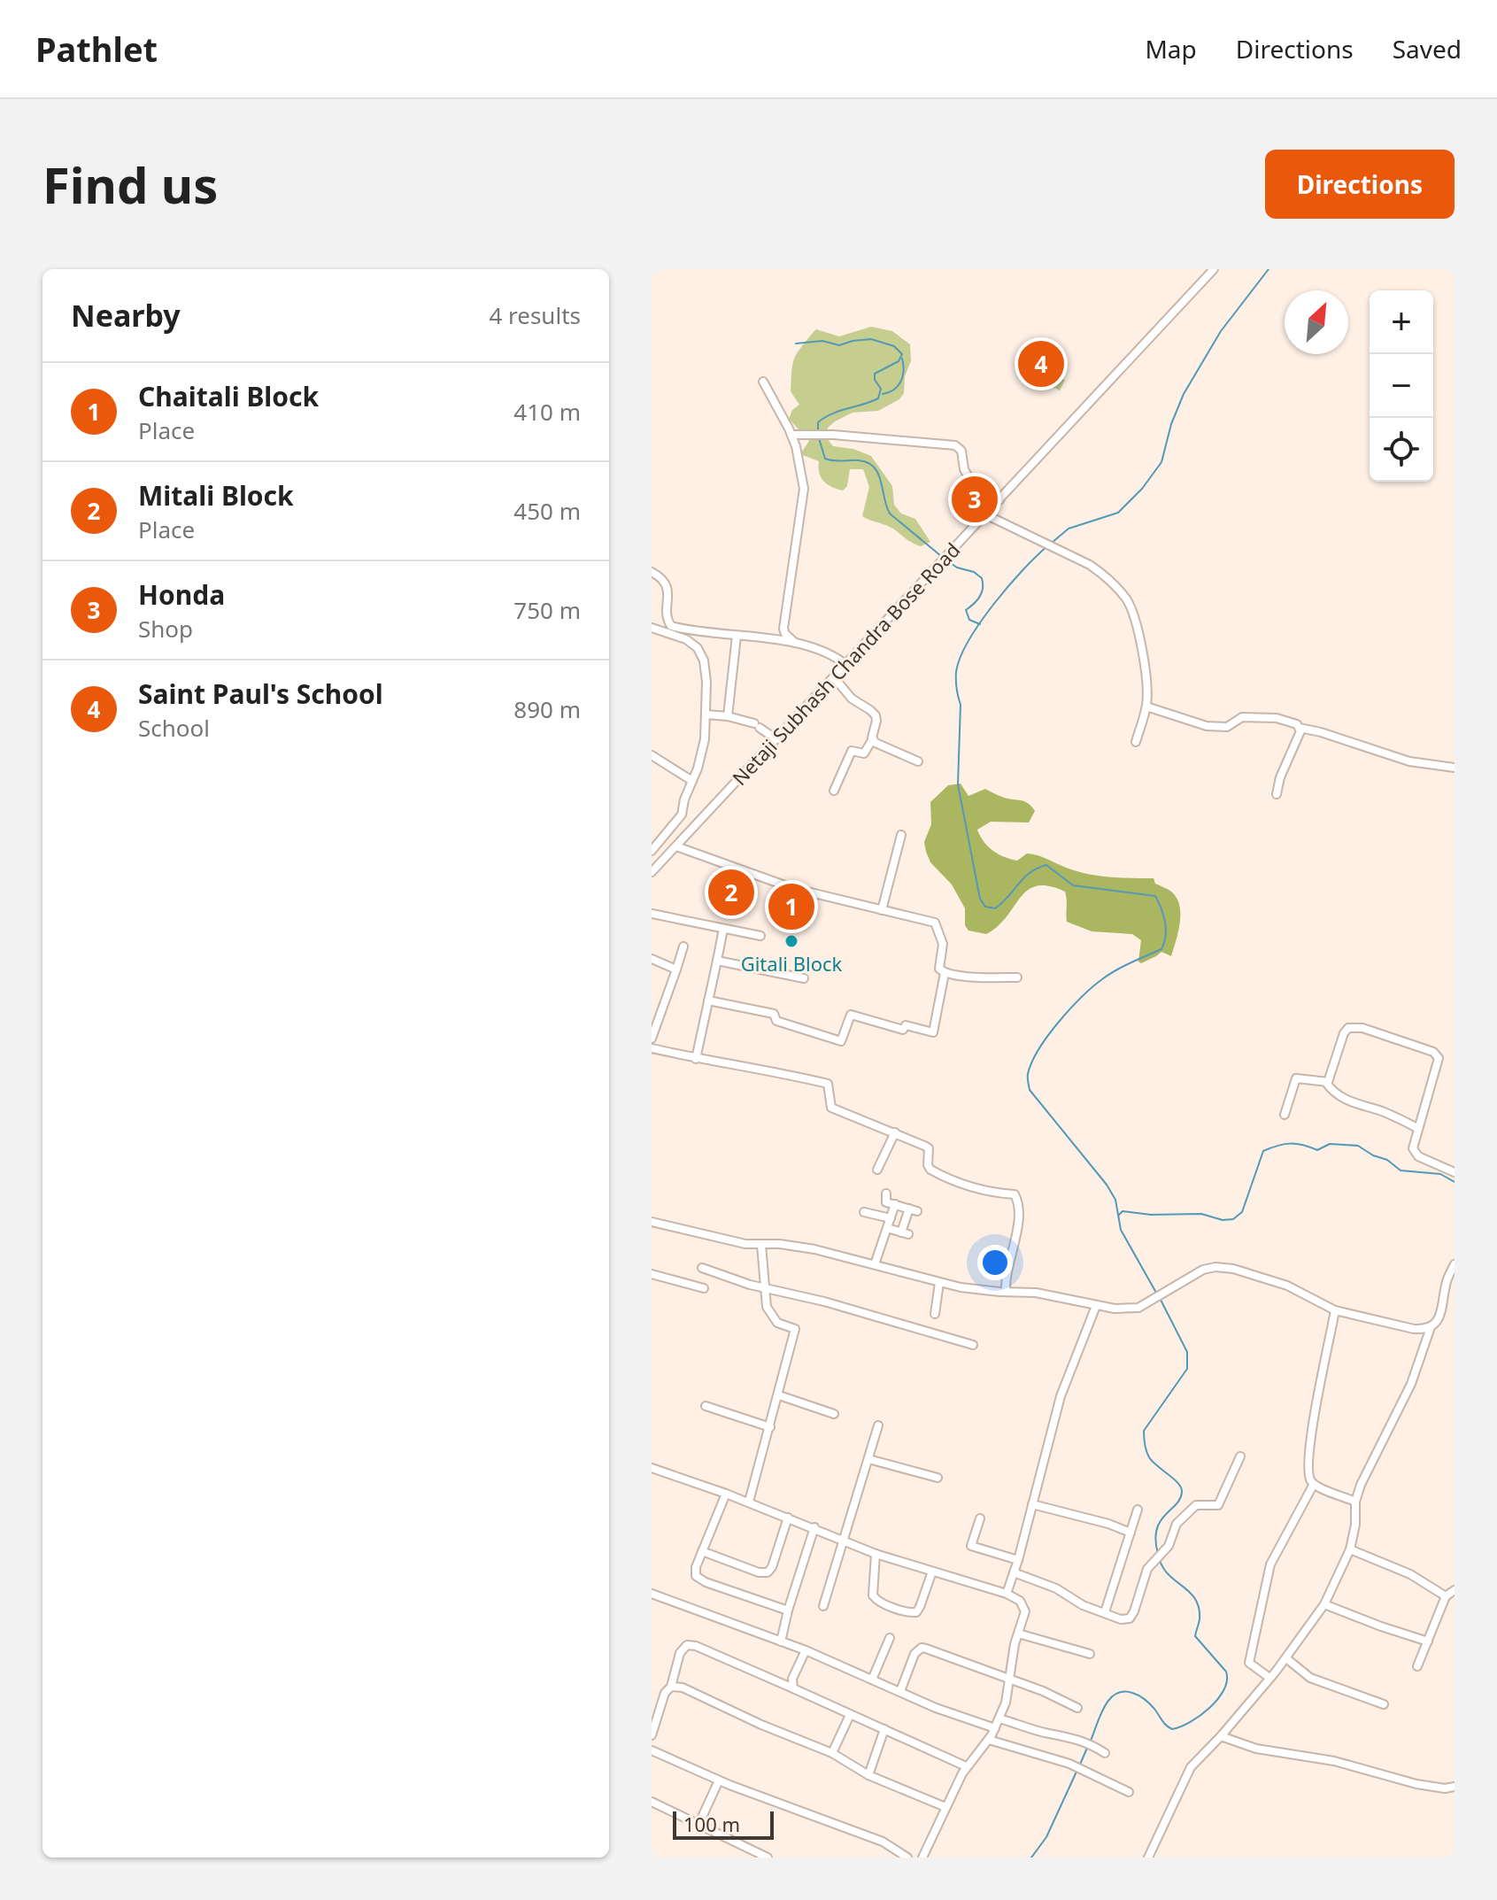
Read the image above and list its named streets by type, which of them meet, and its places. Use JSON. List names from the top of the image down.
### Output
{
  "streets": {
    "street": ["Netaji Subhash Chandra Bose Road"]
  },
  "places": ["Gitali Block"],
  "scale_bar": "100 m",
  "north": "top right",
  "page": {
    "header": "Pathlet",
    "nav": ["Map", "Directions", "Saved"],
    "buttons": "Directions",
    "title": "Find us",
    "heading": ["Nearby", "4 results"],
    "map_buttons": ["+", "−"],
    "pins": [
      "4",
      "3",
      "2",
      "1"
    ],
    "list": [
      {
        "mark": "1",
        "name": "Chaitali Block",
        "note": "Place",
        "value": "410 m"
      },
      {
        "mark": "2",
        "name": "Mitali Block",
        "note": "Place",
        "value": "450 m"
      },
      {
        "mark": "3",
        "name": "Honda",
        "note": "Shop",
        "value": "750 m"
      },
      {
        "mark": "4",
        "name": "Saint Paul's School",
        "note": "School",
        "value": "890 m"
      }
    ],
    "scale": "100 m"
  }
}
